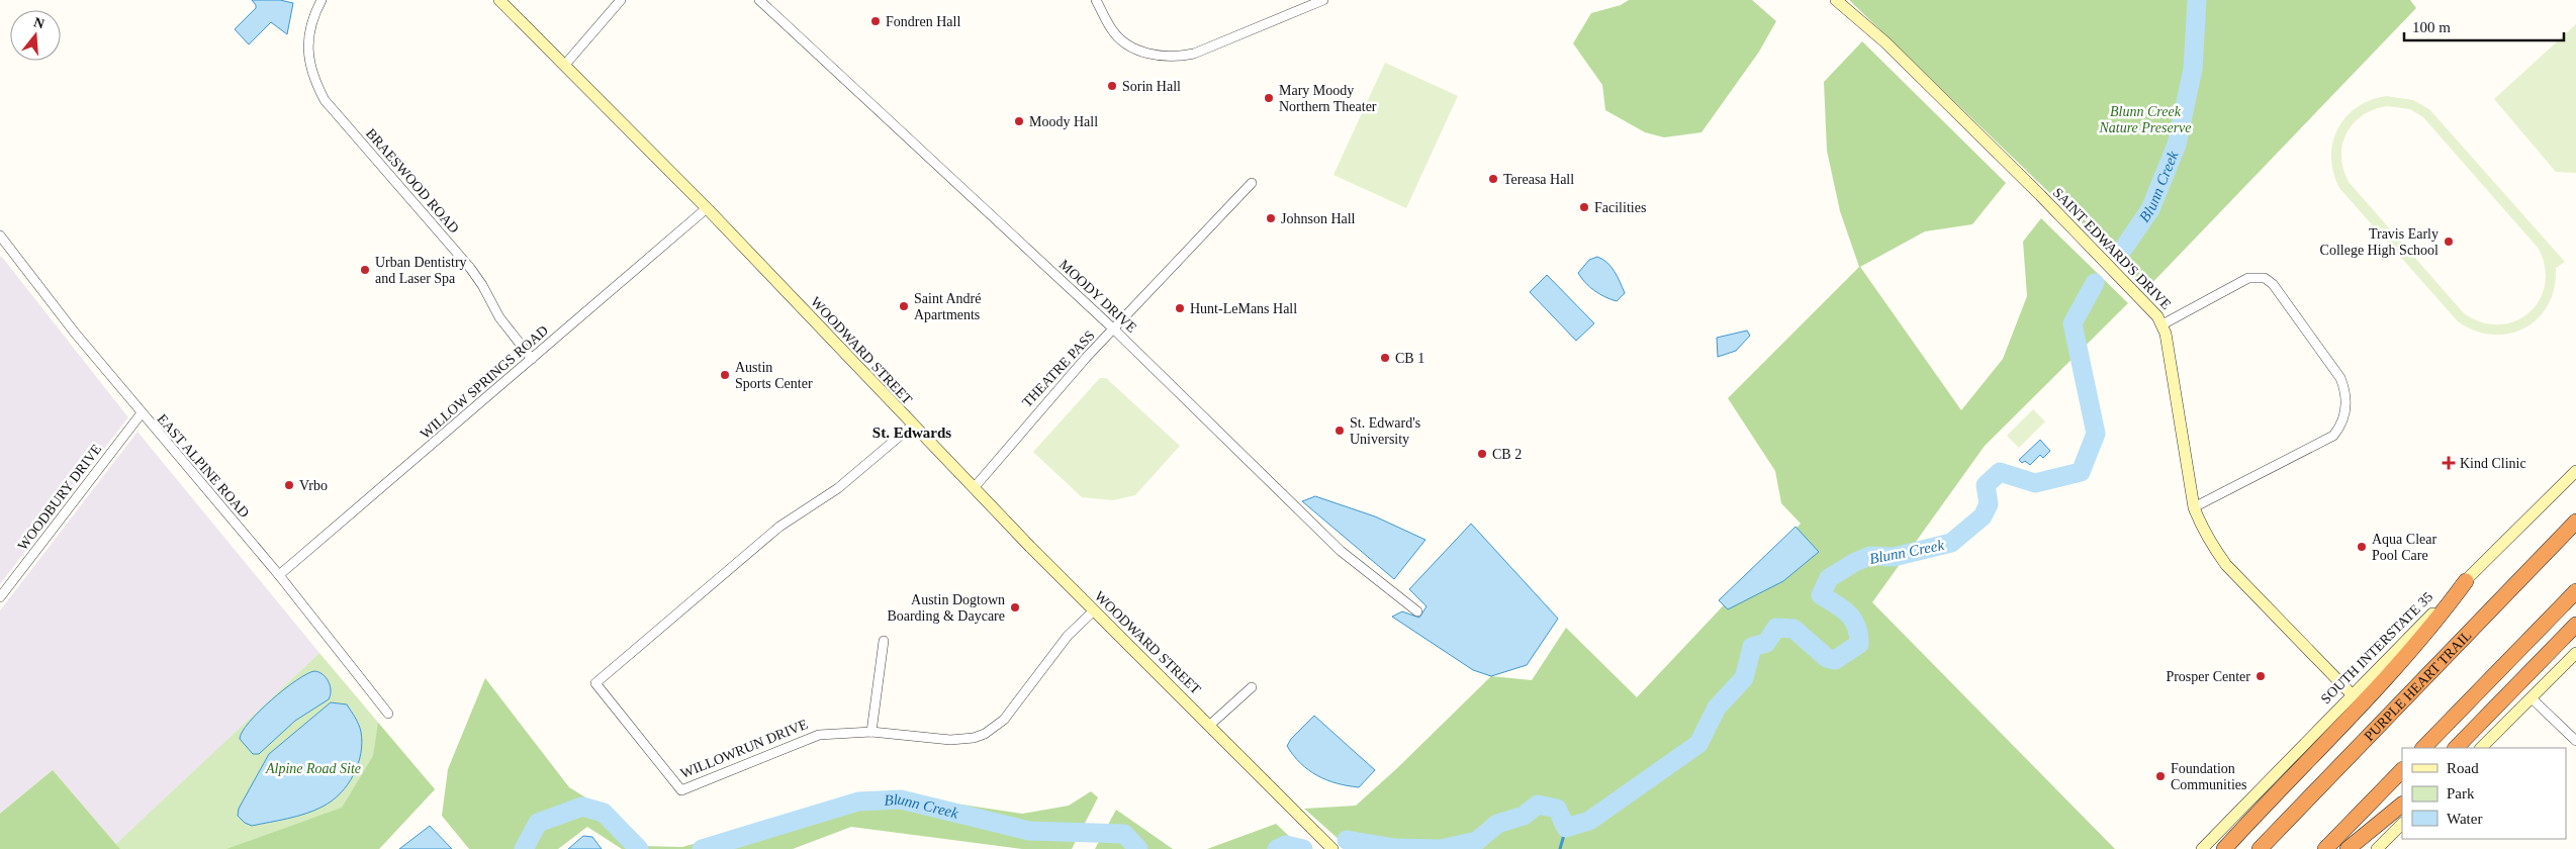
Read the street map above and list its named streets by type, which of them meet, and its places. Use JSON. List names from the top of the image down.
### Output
{
  "streets": {
    "highway": ["PURPLE HEART TRAIL"],
    "street": [
      "BRAESWOOD ROAD",
      "SAINT EDWARD'S DRIVE",
      "MOODY DRIVE",
      "WOODWARD STREET",
      "THEATRE PASS",
      "WILLOW SPRINGS ROAD",
      "EAST ALPINE ROAD",
      "WOODBURY DRIVE",
      "SOUTH INTERSTATE 35",
      "WILLOWRUN DRIVE"
    ]
  },
  "crossings": [
    ["BRAESWOOD ROAD", "WILLOW SPRINGS ROAD"],
    ["SAINT EDWARD'S DRIVE", "SOUTH INTERSTATE 35"],
    ["MOODY DRIVE", "THEATRE PASS"],
    ["WOODWARD STREET", "THEATRE PASS"],
    ["WOODWARD STREET", "WILLOW SPRINGS ROAD"],
    ["WOODWARD STREET", "WILLOWRUN DRIVE"],
    ["WILLOW SPRINGS ROAD", "EAST ALPINE ROAD"],
    ["EAST ALPINE ROAD", "WOODBURY DRIVE"]
  ],
  "districts": ["St. Edwards"],
  "water": ["Blunn Creek"],
  "parks": ["Blunn Creek Nature Preserve", "Alpine Road Site"],
  "places": {
    "other": [
      "Fondren Hall",
      "Sorin Hall",
      "Mary Moody Northern Theater",
      "Moody Hall",
      "Tereasa Hall",
      "Facilities",
      "Johnson Hall",
      "Travis Early College High School",
      "Urban Dentistry and Laser Spa",
      "Saint André Apartments",
      "Hunt-LeMans Hall",
      "CB 1",
      "Austin Sports Center",
      "St. Edward's University",
      "CB 2",
      "Vrbo",
      "Aqua Clear Pool Care",
      "Austin Dogtown Boarding & Daycare",
      "Prosper Center",
      "Foundation Communities"
    ],
    "health": ["Kind Clinic"]
  },
  "legend": ["Road", "Park", "Water"],
  "scale_bar": "100 m",
  "north": "top"
}
